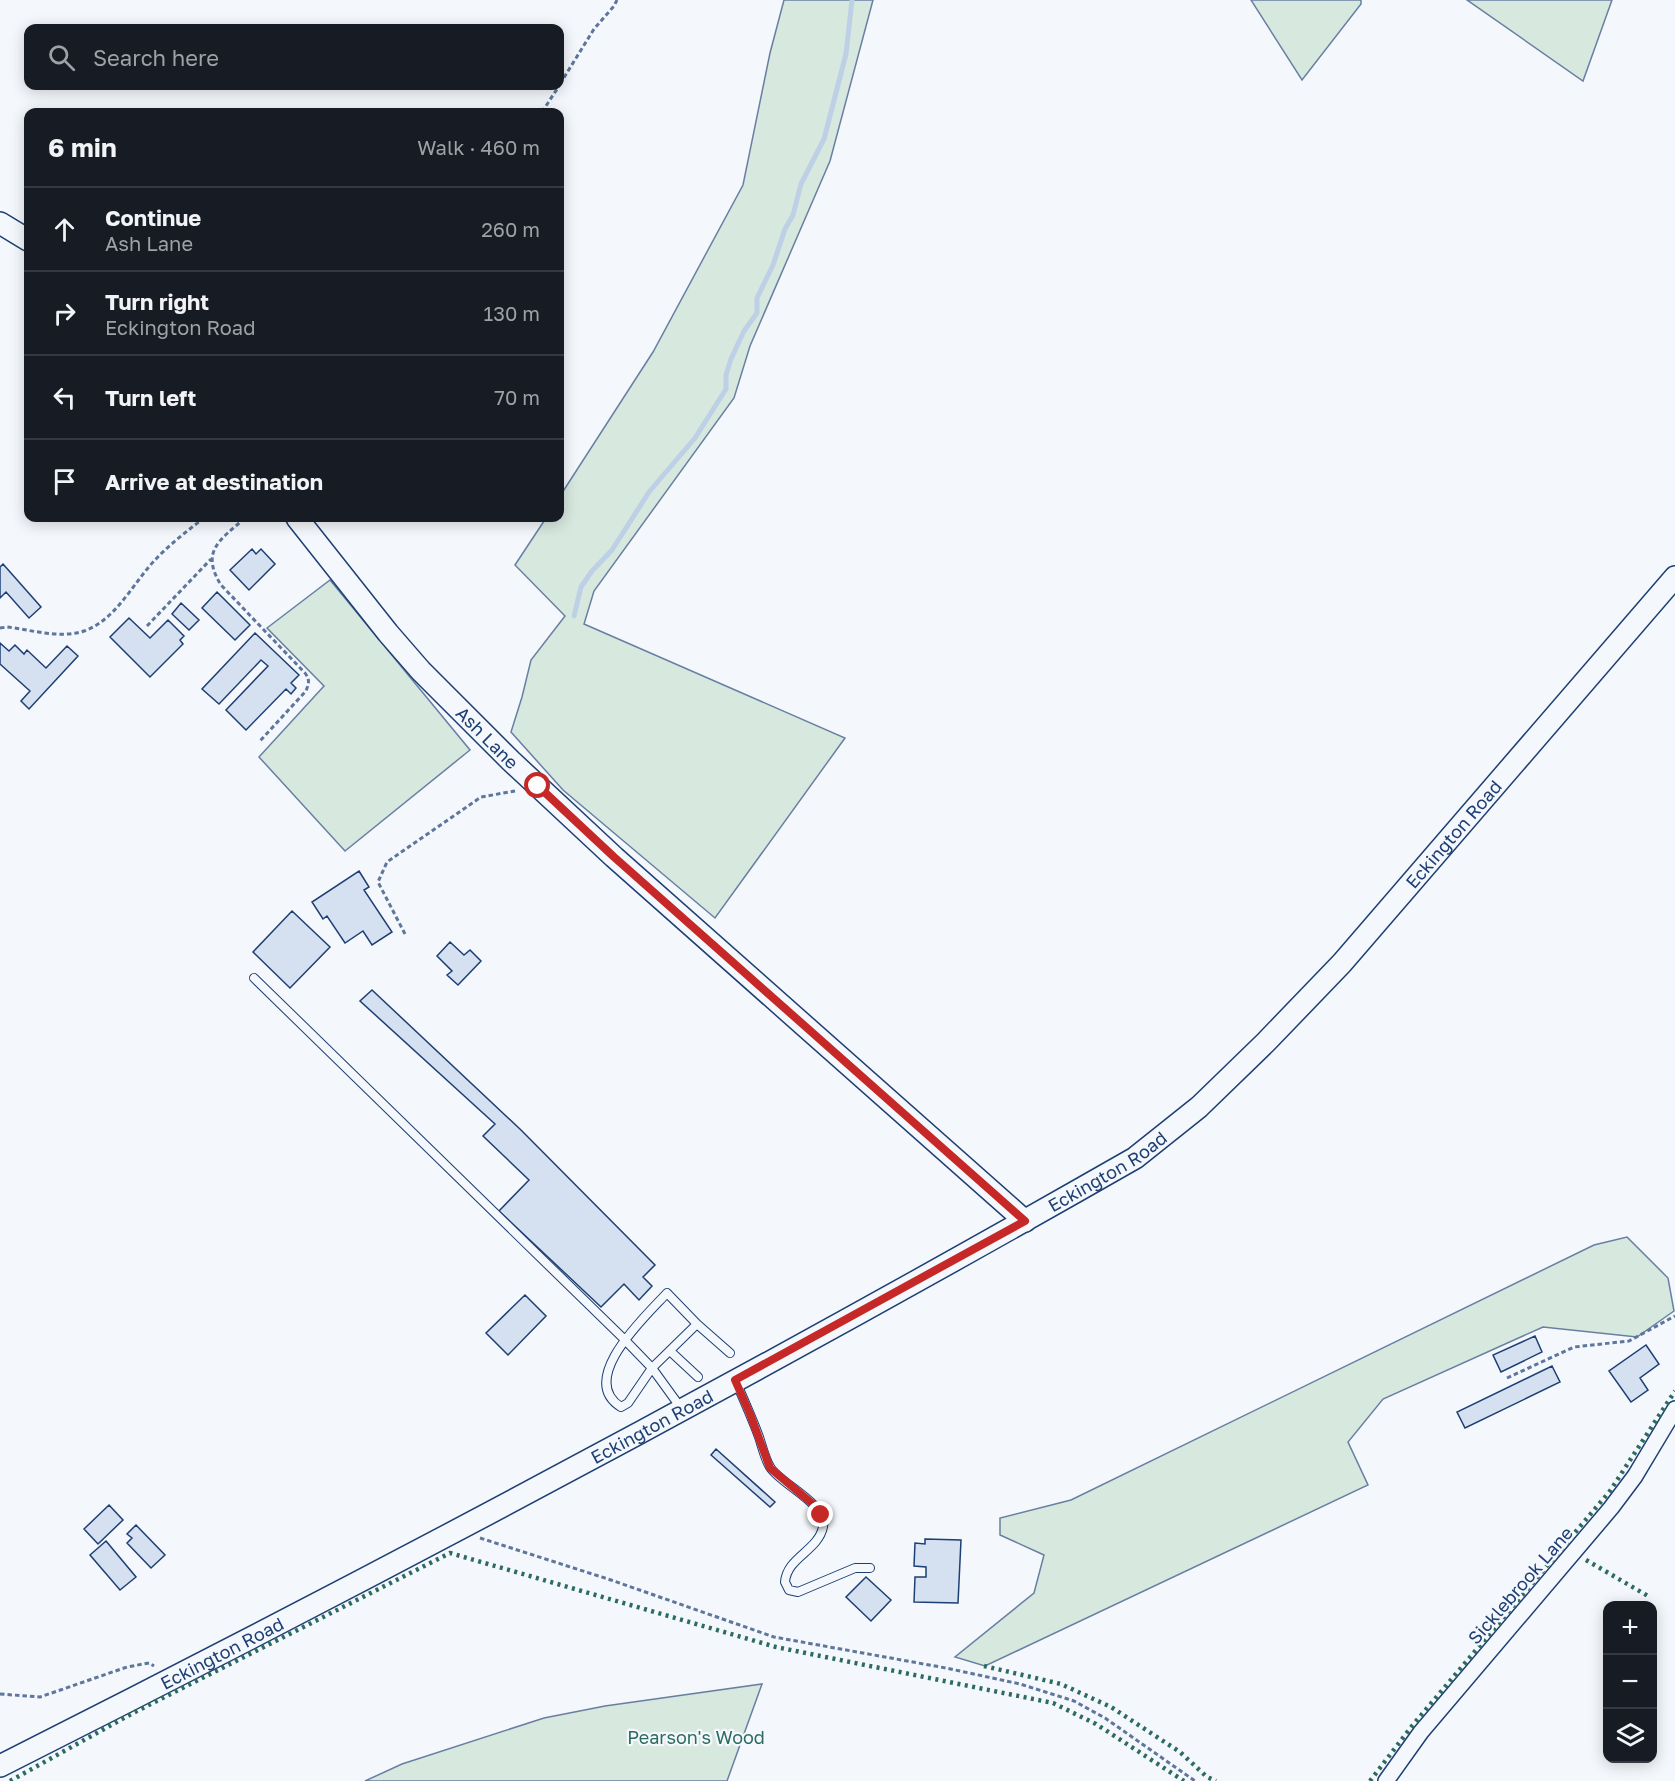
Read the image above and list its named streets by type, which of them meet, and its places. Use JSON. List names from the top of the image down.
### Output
{
  "streets": {
    "main road": ["Ash Lane", "Eckington Road"],
    "street": ["Sicklebrook Lane"]
  },
  "crossings": [
    ["Ash Lane", "Eckington Road"]
  ],
  "parks": ["Pearson's Wood"],
  "page": {
    "search": "Search here",
    "heading": ["6 min", "Walk · 460 m"],
    "list": [
      ["Continue", "Ash Lane", "260 m"],
      ["Turn right", "Eckington Road", "130 m"],
      ["Turn left", "70 m"],
      "Arrive at destination"
    ],
    "map_buttons": ["+", "−"]
  }
}
